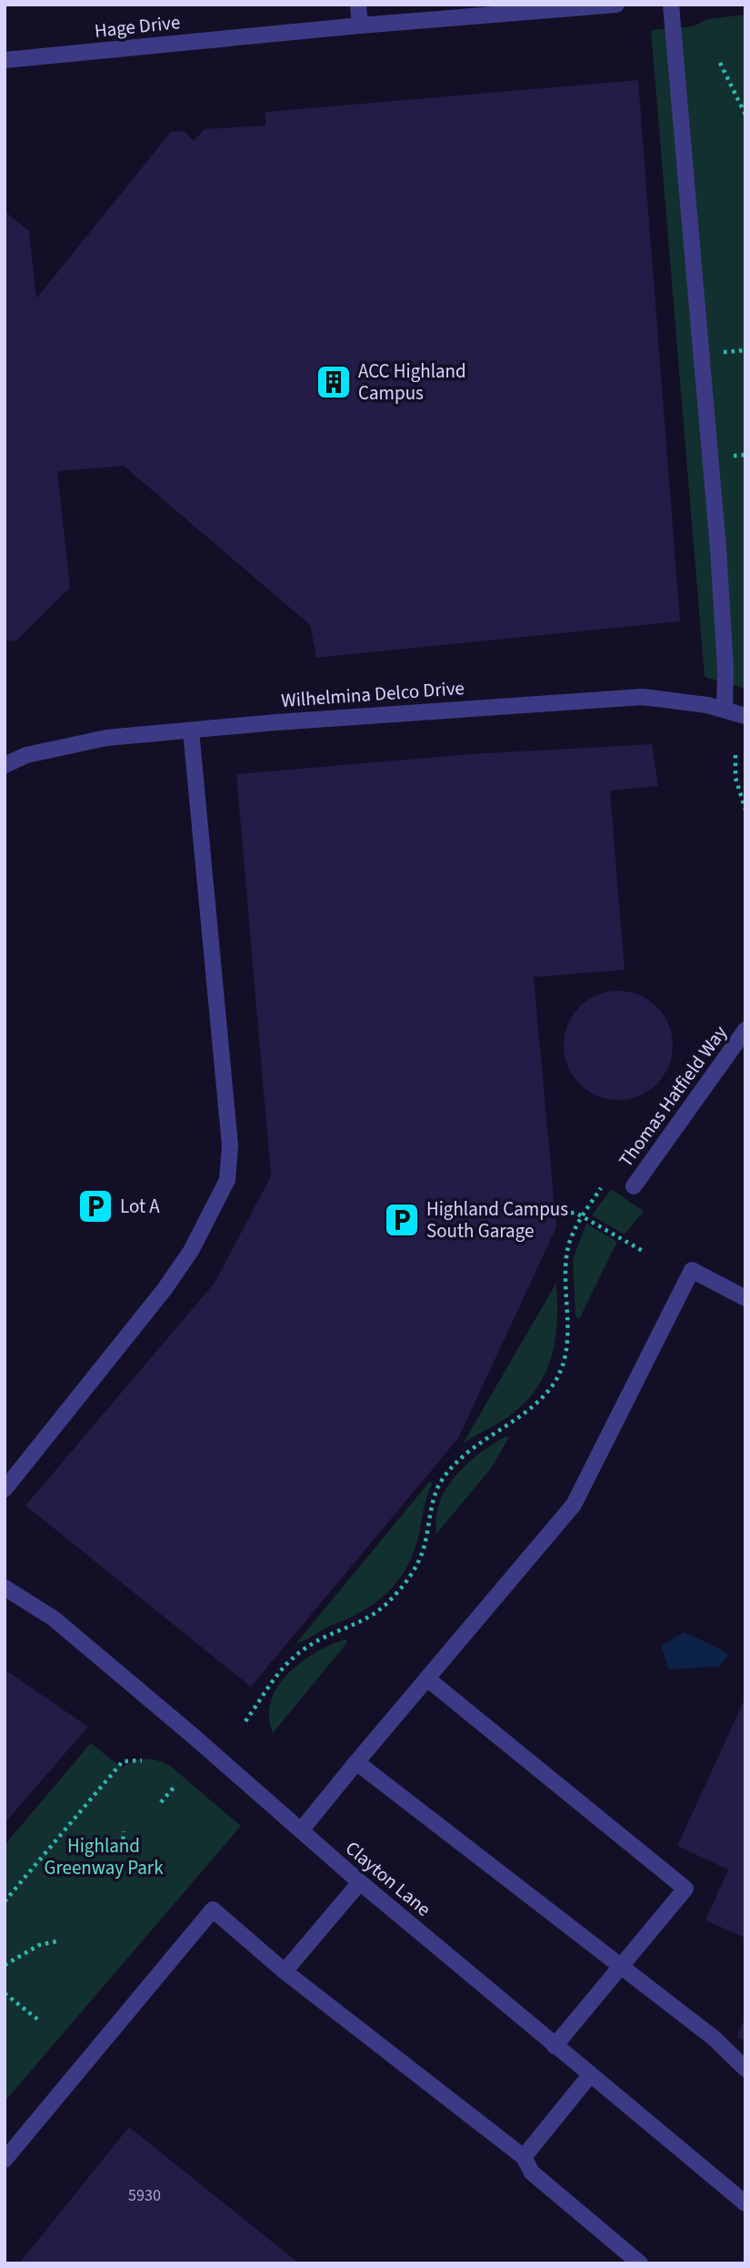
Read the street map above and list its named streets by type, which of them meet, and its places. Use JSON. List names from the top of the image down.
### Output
{
  "streets": {
    "street": [
      "Hage Drive",
      "Wilhelmina Delco Drive",
      "Thomas Hatfield Way",
      "Clayton Lane"
    ]
  },
  "parks": ["Highland Greenway Park"],
  "places": {
    "building": ["ACC Highland Campus"],
    "parking": ["Lot A", "Highland Campus South Garage"]
  },
  "house_numbers": ["5930"]
}
